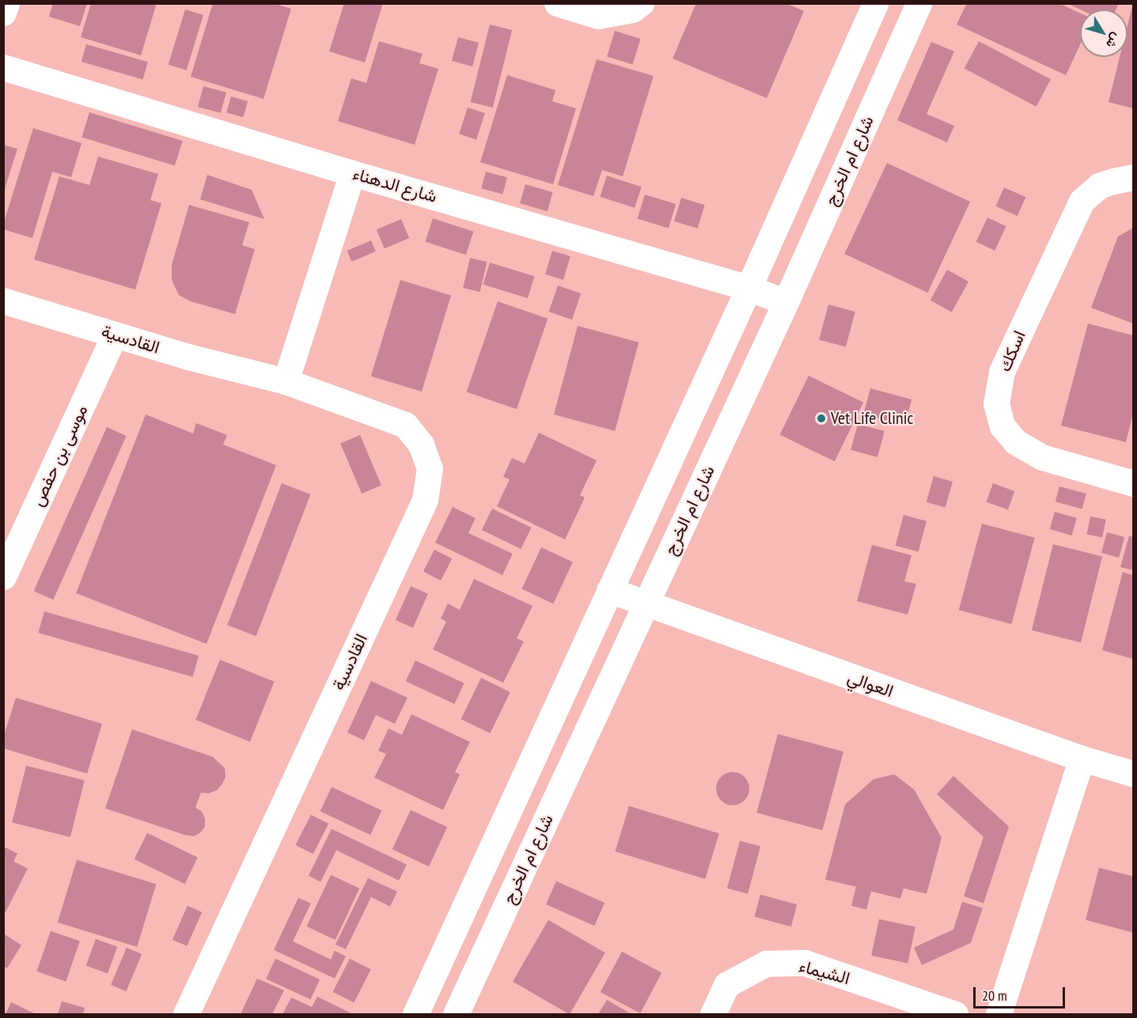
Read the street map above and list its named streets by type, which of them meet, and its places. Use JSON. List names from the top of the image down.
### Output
{
  "streets": {
    "street": [
      "شارع ام الخرج",
      "شارع الدهناء",
      "القادسية",
      "اسكك",
      "موسى بن حفص",
      "العوالي",
      "الشيماء"
    ]
  },
  "crossings": [
    ["شارع ام الخرج", "شارع الدهناء"],
    ["شارع ام الخرج", "العوالي"],
    ["القادسية", "موسى بن حفص"]
  ],
  "places": ["Vet Life Clinic"],
  "scale_bar": "20 m",
  "north": "bottom right"
}
